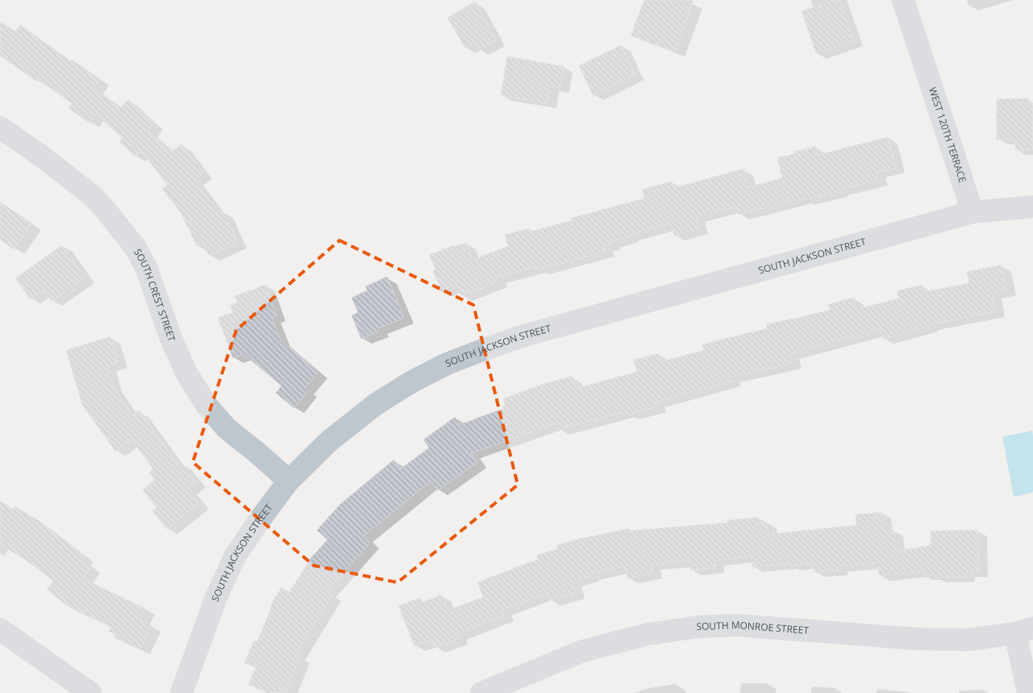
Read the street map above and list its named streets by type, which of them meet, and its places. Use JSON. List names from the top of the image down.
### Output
{
  "streets": {
    "street": [
      "WEST 120TH TERRACE",
      "SOUTH JACKSON STREET",
      "SOUTH CREST STREET",
      "SOUTH MONROE STREET"
    ]
  },
  "crossings": [
    ["WEST 120TH TERRACE", "SOUTH JACKSON STREET"],
    ["SOUTH JACKSON STREET", "SOUTH CREST STREET"]
  ]
}
